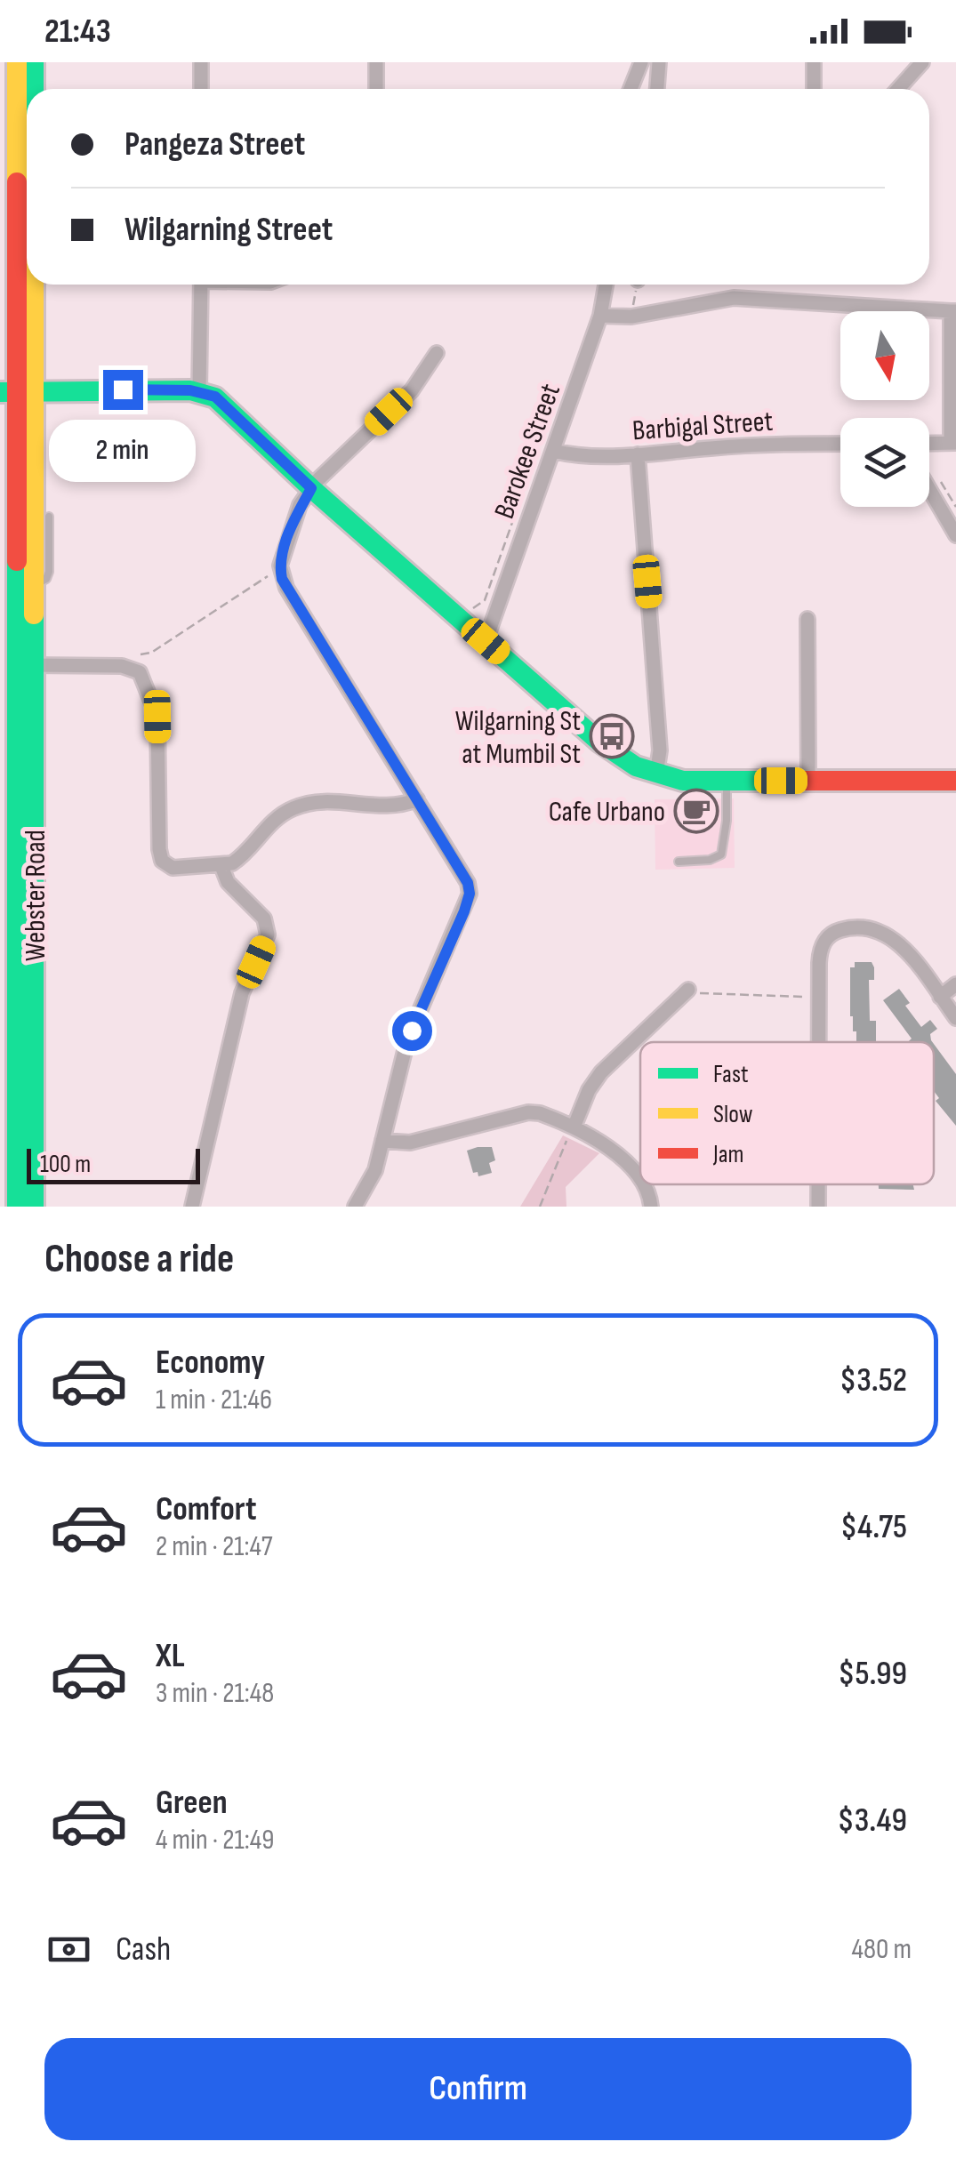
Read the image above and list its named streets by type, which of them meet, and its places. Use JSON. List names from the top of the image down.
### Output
{
  "streets": {
    "main road": ["Webster Road"],
    "street": ["Barbigal Street", "Barokee Street"]
  },
  "crossings": [
    ["Barbigal Street", "Barokee Street"]
  ],
  "places": {
    "bus stop": ["Wilgarning St at Mumbil St"],
    "cafe": ["Cafe Urbano"]
  },
  "legend": ["Fast", "Slow", "Jam"],
  "scale_bar": "100 m",
  "north": "bottom",
  "page": {
    "status": "21:43",
    "banner": ["Pangeza Street", "Wilgarning Street"],
    "bubble": "2 min",
    "scale": "100 m",
    "heading": "Choose a ride",
    "list": [
      {
        "name": "Economy",
        "note": "1 min · 21:46",
        "value": "$3.52"
      },
      {
        "name": "Comfort",
        "note": "2 min · 21:47",
        "value": "$4.75"
      },
      {
        "name": "XL",
        "note": "3 min · 21:48",
        "value": "$5.99"
      },
      {
        "name": "Green",
        "note": "4 min · 21:49",
        "value": "$3.49"
      }
    ],
    "pay": ["Cash", "480 m"],
    "buttons": "Confirm"
  }
}
